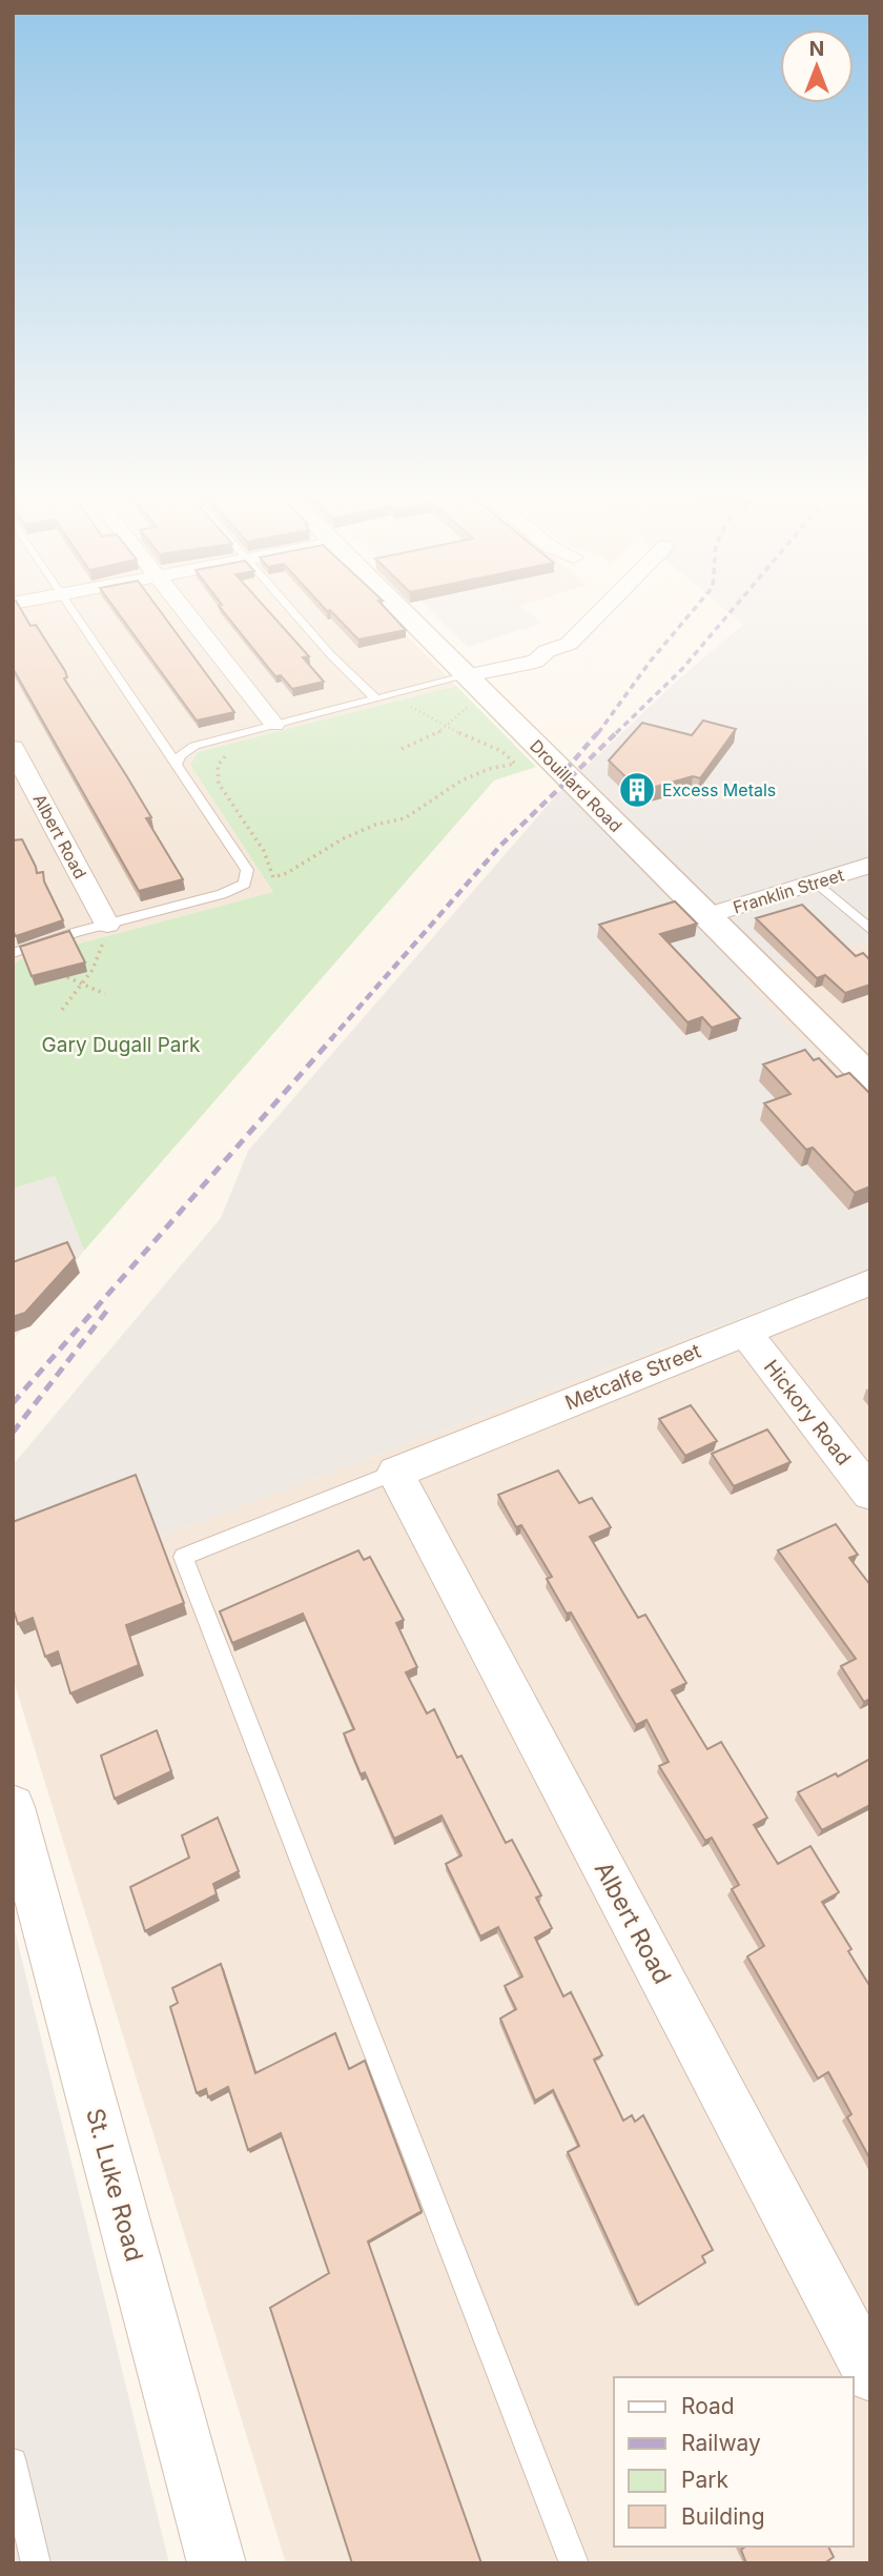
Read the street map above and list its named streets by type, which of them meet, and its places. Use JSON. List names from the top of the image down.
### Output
{
  "streets": {
    "street": [
      "Drouillard Road",
      "Albert Road",
      "Franklin Street",
      "Metcalfe Street",
      "Hickory Road",
      "St. Luke Road"
    ]
  },
  "crossings": [
    ["Drouillard Road", "Franklin Street"],
    ["Albert Road", "Metcalfe Street"],
    ["Metcalfe Street", "Hickory Road"]
  ],
  "parks": ["Gary Dugall Park"],
  "places": {
    "building": ["Excess Metals"]
  },
  "legend": [
    "Road",
    "Railway",
    "Park",
    "Building"
  ],
  "north": "top"
}
